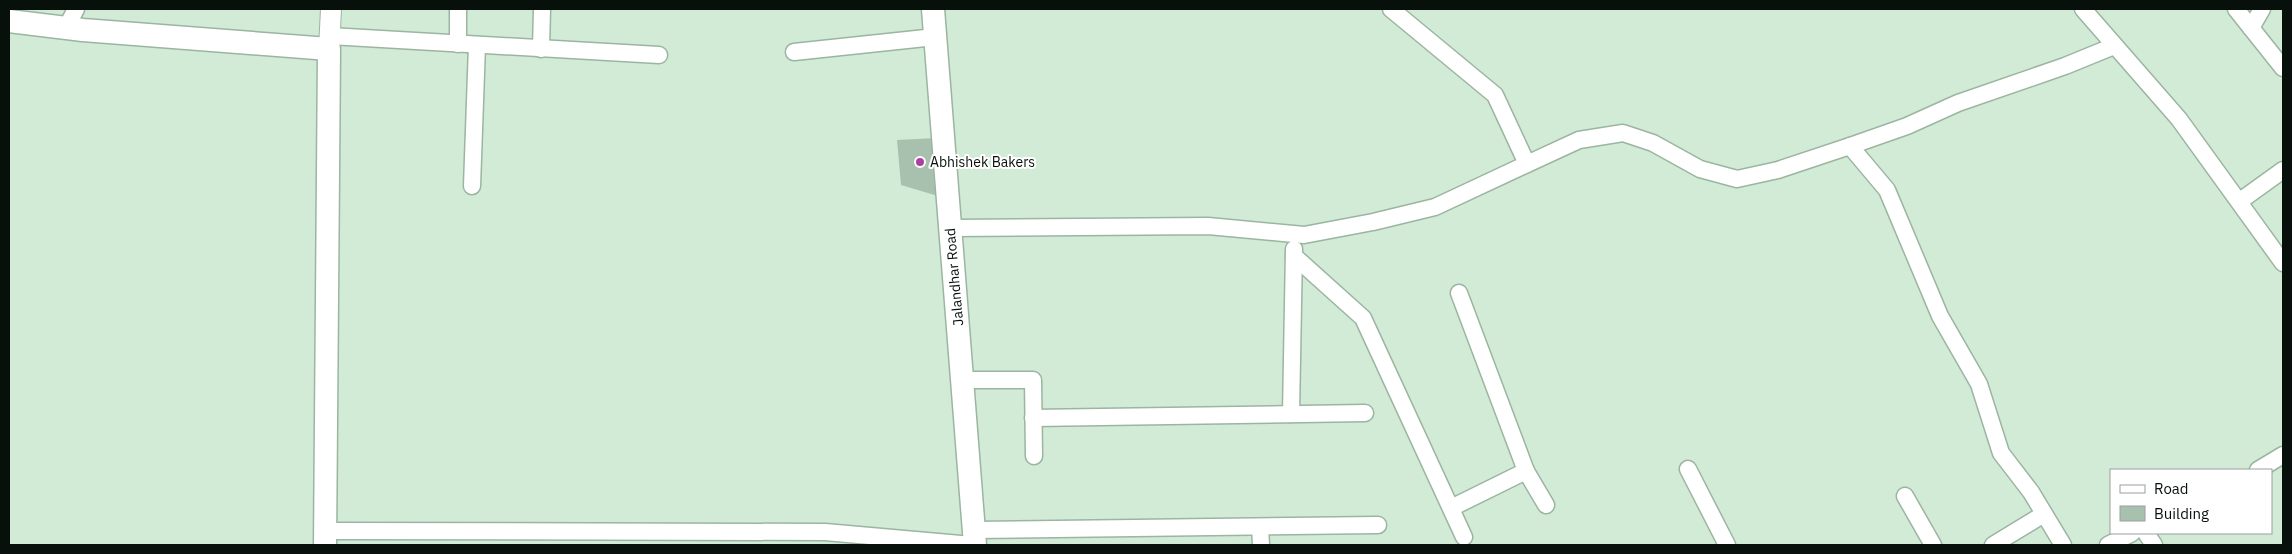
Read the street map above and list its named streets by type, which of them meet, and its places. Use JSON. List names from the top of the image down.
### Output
{
  "streets": {
    "main road": ["Jalandhar Road"]
  },
  "places": ["Abhishek Bakers"],
  "legend": ["Road", "Building"]
}
